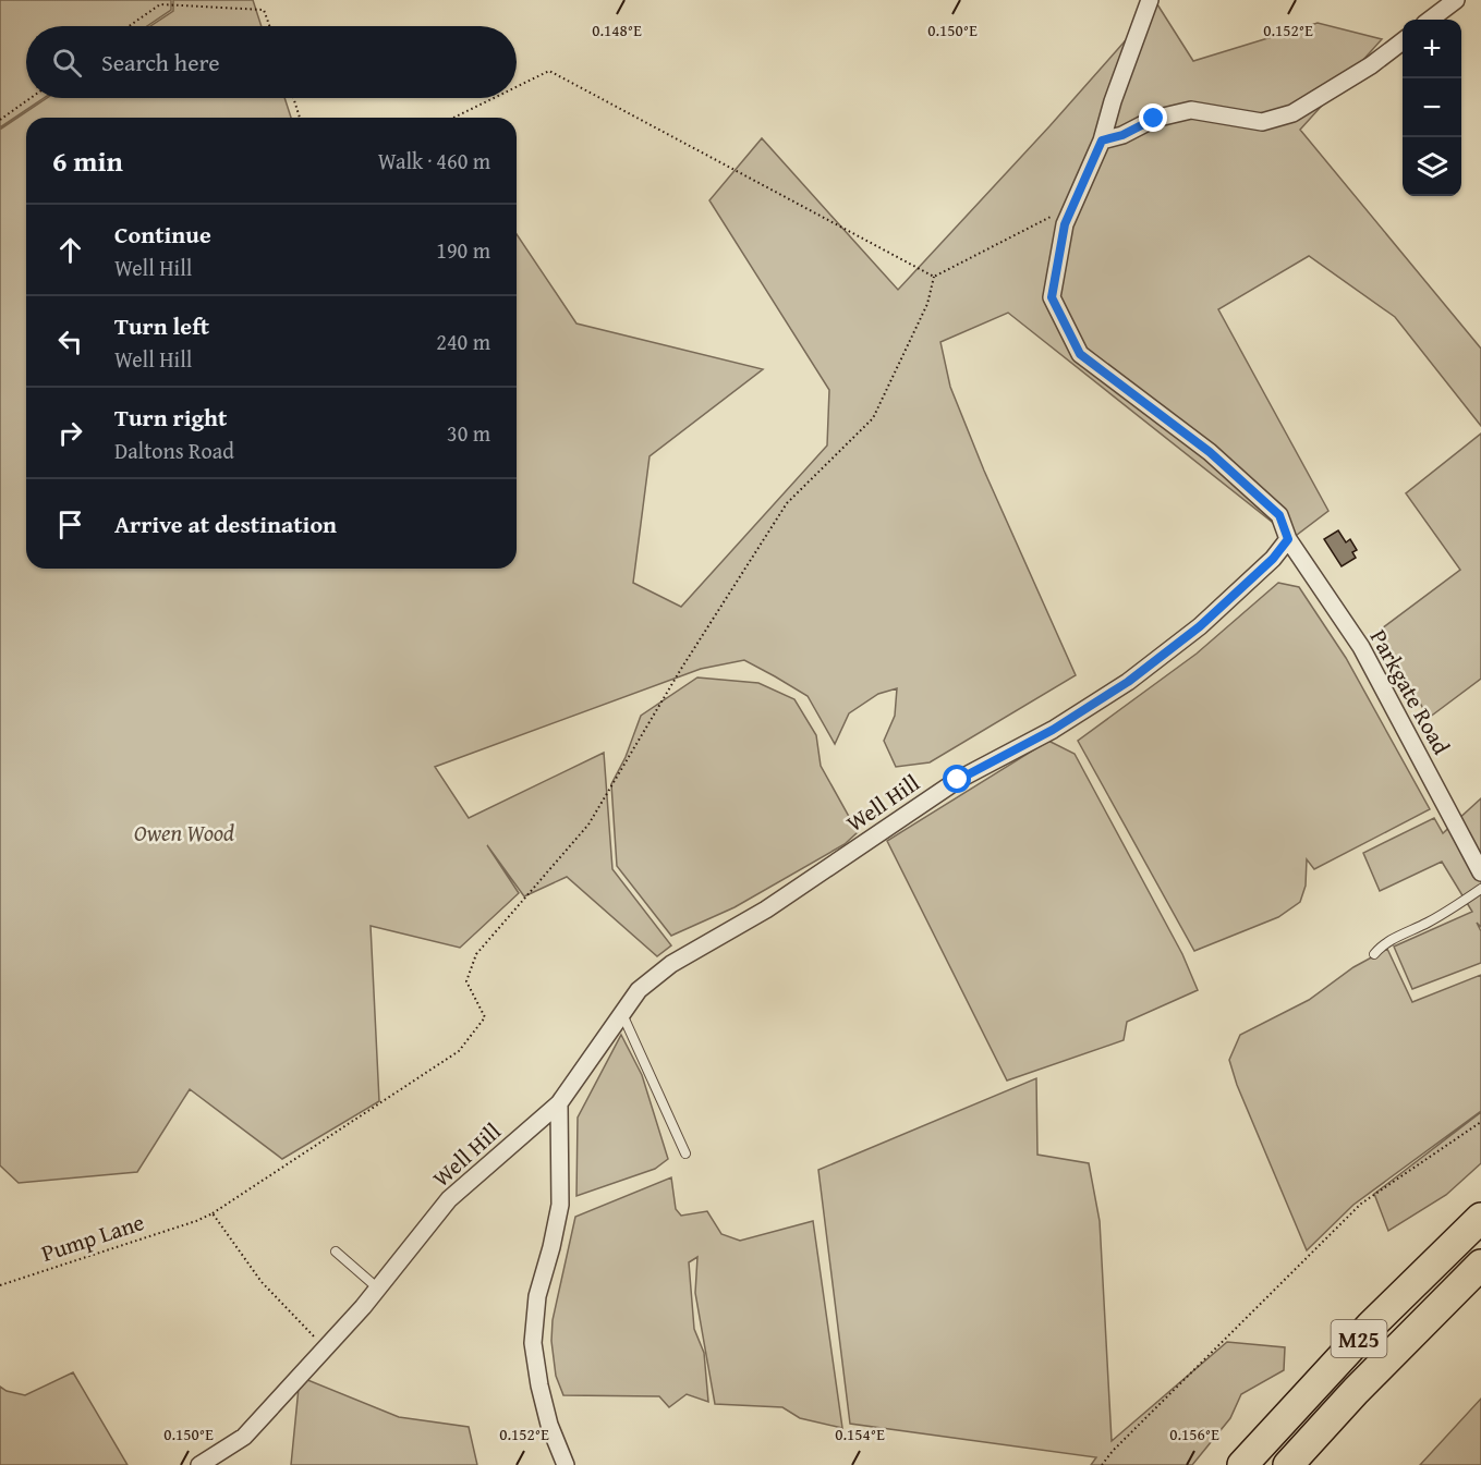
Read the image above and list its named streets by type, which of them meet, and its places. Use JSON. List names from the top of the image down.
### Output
{
  "streets": {
    "highway": ["M25"],
    "street": ["Parkgate Road", "Well Hill"],
    "path": ["Pump Lane"]
  },
  "crossings": [
    ["Parkgate Road", "Well Hill"]
  ],
  "parks": ["Owen Wood"],
  "page": {
    "map_buttons": ["+", "−"],
    "search": "Search here",
    "heading": ["6 min", "Walk · 460 m"],
    "list": [
      ["Continue", "Well Hill", "190 m"],
      ["Turn left", "Well Hill", "240 m"],
      ["Turn right", "Daltons Road", "30 m"],
      "Arrive at destination"
    ]
  },
  "coordinates": [
    "0.148°E",
    "0.150°E",
    "0.152°E",
    "0.154°E",
    "0.156°E"
  ]
}
